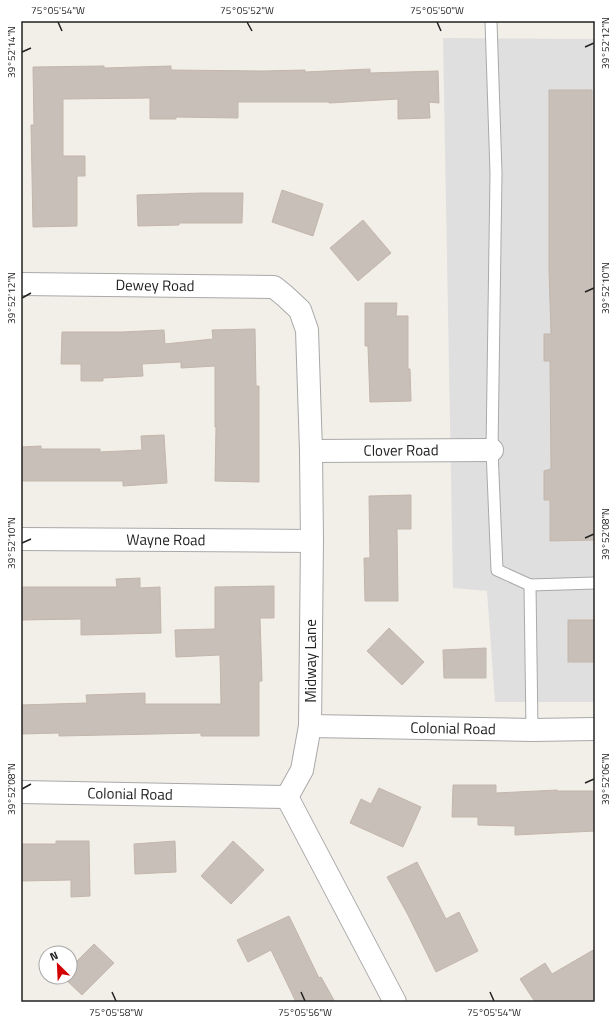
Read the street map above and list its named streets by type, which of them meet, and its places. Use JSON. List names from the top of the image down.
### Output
{
  "streets": {
    "street": [
      "Dewey Road",
      "Clover Road",
      "Wayne Road",
      "Midway Lane",
      "Colonial Road"
    ]
  },
  "crossings": [
    ["Dewey Road", "Midway Lane"],
    ["Clover Road", "Midway Lane"],
    ["Wayne Road", "Midway Lane"],
    ["Midway Lane", "Colonial Road"]
  ],
  "north": "top left",
  "coordinates": [
    "75°05'54\"W",
    "75°05'52\"W",
    "75°05'50\"W",
    "39°52'12\"N",
    "39°52'14\"N",
    "39°52'10\"N",
    "39°52'08\"N",
    "39°52'06\"N",
    "75°05'58\"W",
    "75°05'56\"W"
  ]
}
